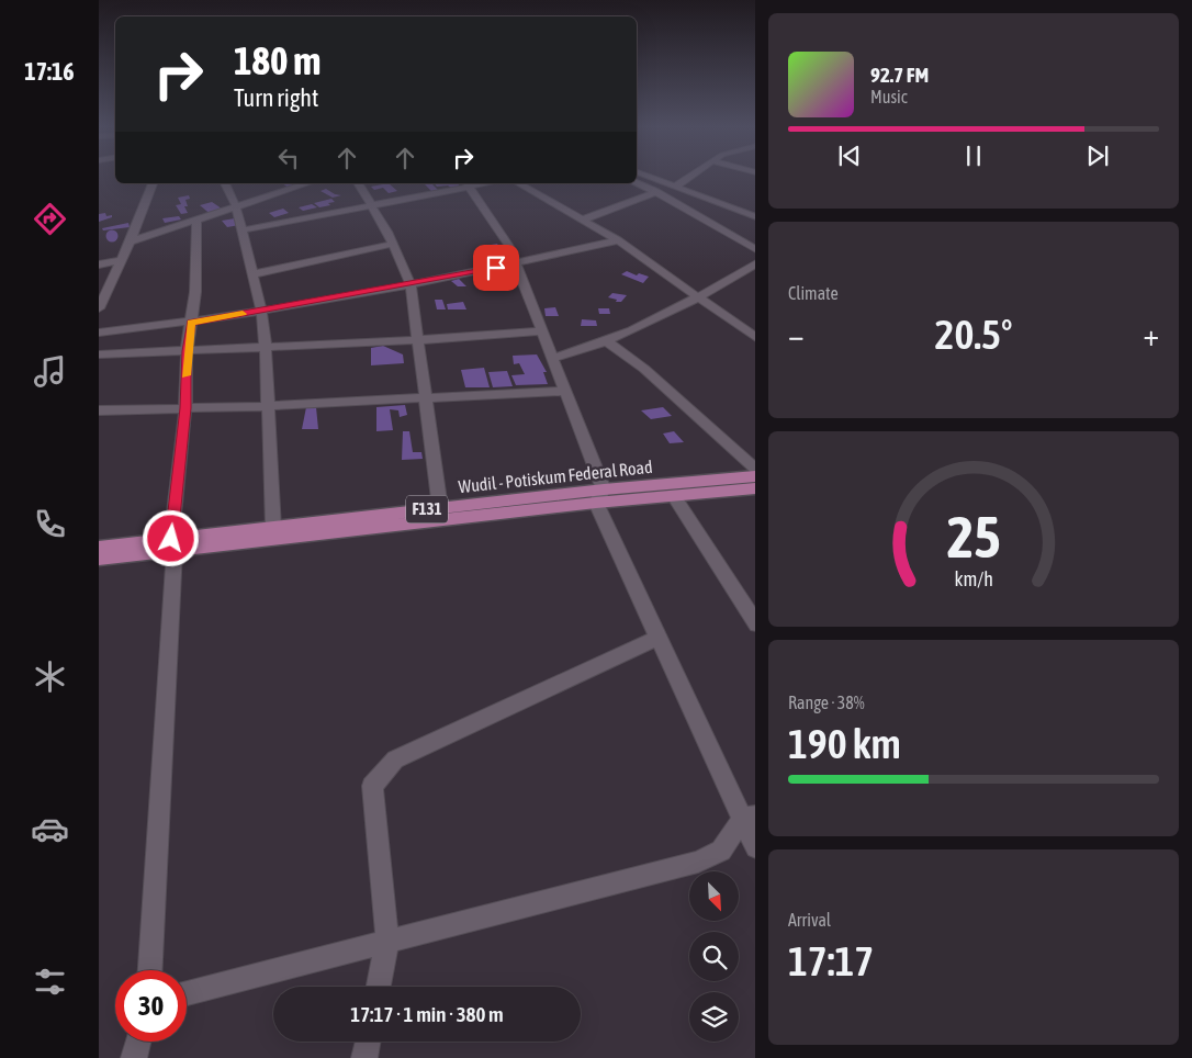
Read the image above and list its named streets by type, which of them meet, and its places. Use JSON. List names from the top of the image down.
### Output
{
  "streets": {
    "main road": ["Wudil - Potiskum Federal Road", "F131"]
  },
  "north": "bottom right",
  "page": {
    "tabs": "17:16",
    "turn": ["180 m", "Turn right"],
    "song": ["92.7 FM", "Music"],
    "tile": [
      "Climate",
      ["Range · 38%", "190 km"],
      ["Arrival", "17:17"]
    ],
    "heat": ["−", "20.5°", "+"],
    "limit": "30",
    "trip": "17:17 · 1 min · 380 m",
    "gauge": ["25", "km/h"]
  }
}
